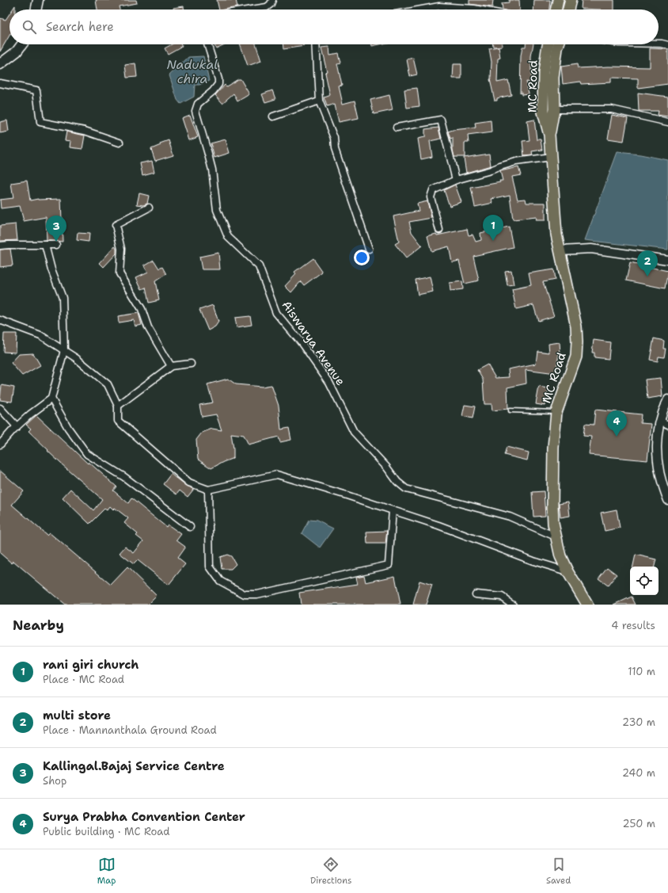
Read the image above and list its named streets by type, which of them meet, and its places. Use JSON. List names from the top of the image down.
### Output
{
  "streets": {
    "main road": ["MC Road"],
    "street": ["Aiswarya Avenue"]
  },
  "crossings": [
    ["MC Road", "Aiswarya Avenue"]
  ],
  "water": ["Nadukal chira"],
  "page": {
    "search": "Search here",
    "pins": [
      "1",
      "3",
      "2",
      "4"
    ],
    "heading": ["Nearby", "4 results"],
    "list": [
      {
        "mark": "1",
        "name": "rani giri church",
        "note": "Place · MC Road",
        "value": "110 m"
      },
      {
        "mark": "2",
        "name": "multi store",
        "note": "Place · Mannanthala Ground Road",
        "value": "230 m"
      },
      {
        "mark": "3",
        "name": "Kallingal.Bajaj Service Centre",
        "note": "Shop",
        "value": "240 m"
      },
      {
        "mark": "4",
        "name": "Surya Prabha Convention Center",
        "note": "Public building · MC Road",
        "value": "250 m"
      }
    ],
    "nav": ["Map", "Directions", "Saved"]
  }
}
